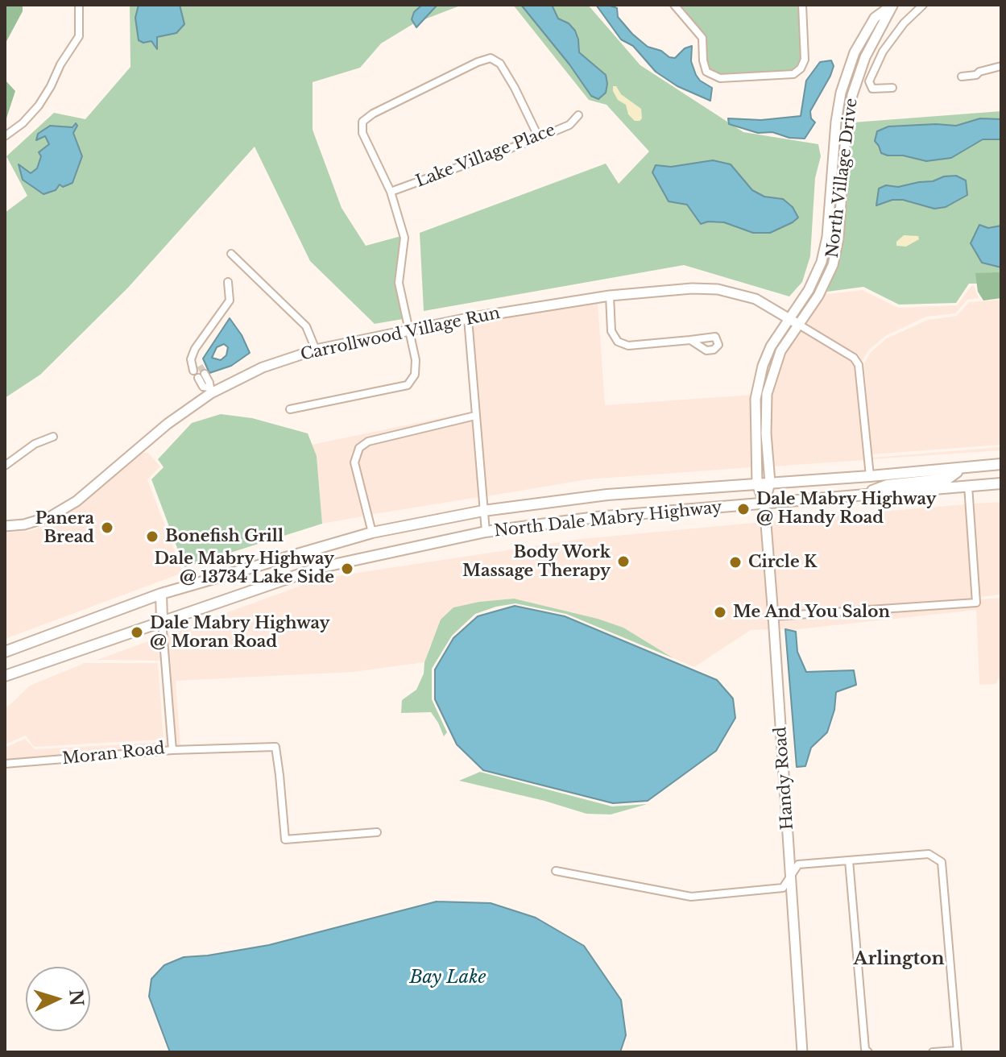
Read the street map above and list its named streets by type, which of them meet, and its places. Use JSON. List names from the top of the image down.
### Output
{
  "streets": {
    "main road": ["North Dale Mabry Highway"],
    "street": [
      "Lake Village Place",
      "North Village Drive",
      "Carrollwood Village Run",
      "Moran Road",
      "Handy Road"
    ]
  },
  "crossings": [
    ["North Village Drive", "Carrollwood Village Run"],
    ["North Village Drive", "North Dale Mabry Highway"],
    ["North Village Drive", "Handy Road"],
    ["North Dale Mabry Highway", "Moran Road"],
    ["North Dale Mabry Highway", "Handy Road"]
  ],
  "districts": ["Arlington"],
  "water": ["Bay Lake"],
  "places": [
    "Dale Mabry Highway @ Handy Road",
    "Panera Bread",
    "Bonefish Grill",
    "Body Work Massage Therapy",
    "Circle K",
    "Dale Mabry Highway @ 13734 Lake Side",
    "Me And You Salon",
    "Dale Mabry Highway @ Moran Road"
  ],
  "north": "right"
}
